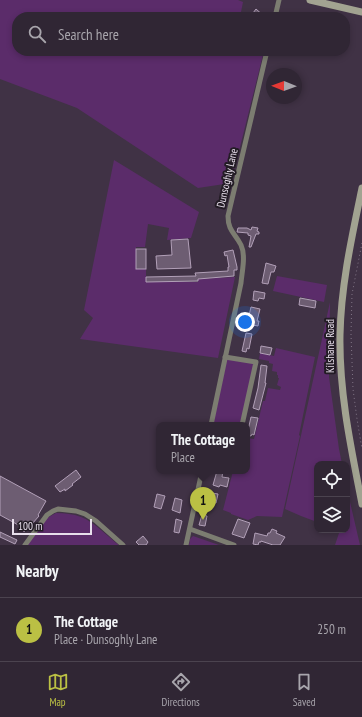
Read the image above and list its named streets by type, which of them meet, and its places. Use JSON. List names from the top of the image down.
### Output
{
  "streets": {
    "street": ["Dunsoghly Lane", "Kilshane Road"]
  },
  "scale_bar": "100 m",
  "north": "left",
  "page": {
    "search": "Search here",
    "popup": ["The Cottage", "Place"],
    "pins": "1",
    "scale": "100 m",
    "heading": "Nearby",
    "list": [
      {
        "mark": "1",
        "name": "The Cottage",
        "note": "Place · Dunsoghly Lane",
        "value": "250 m"
      }
    ],
    "nav": ["Map", "Directions", "Saved"]
  }
}
